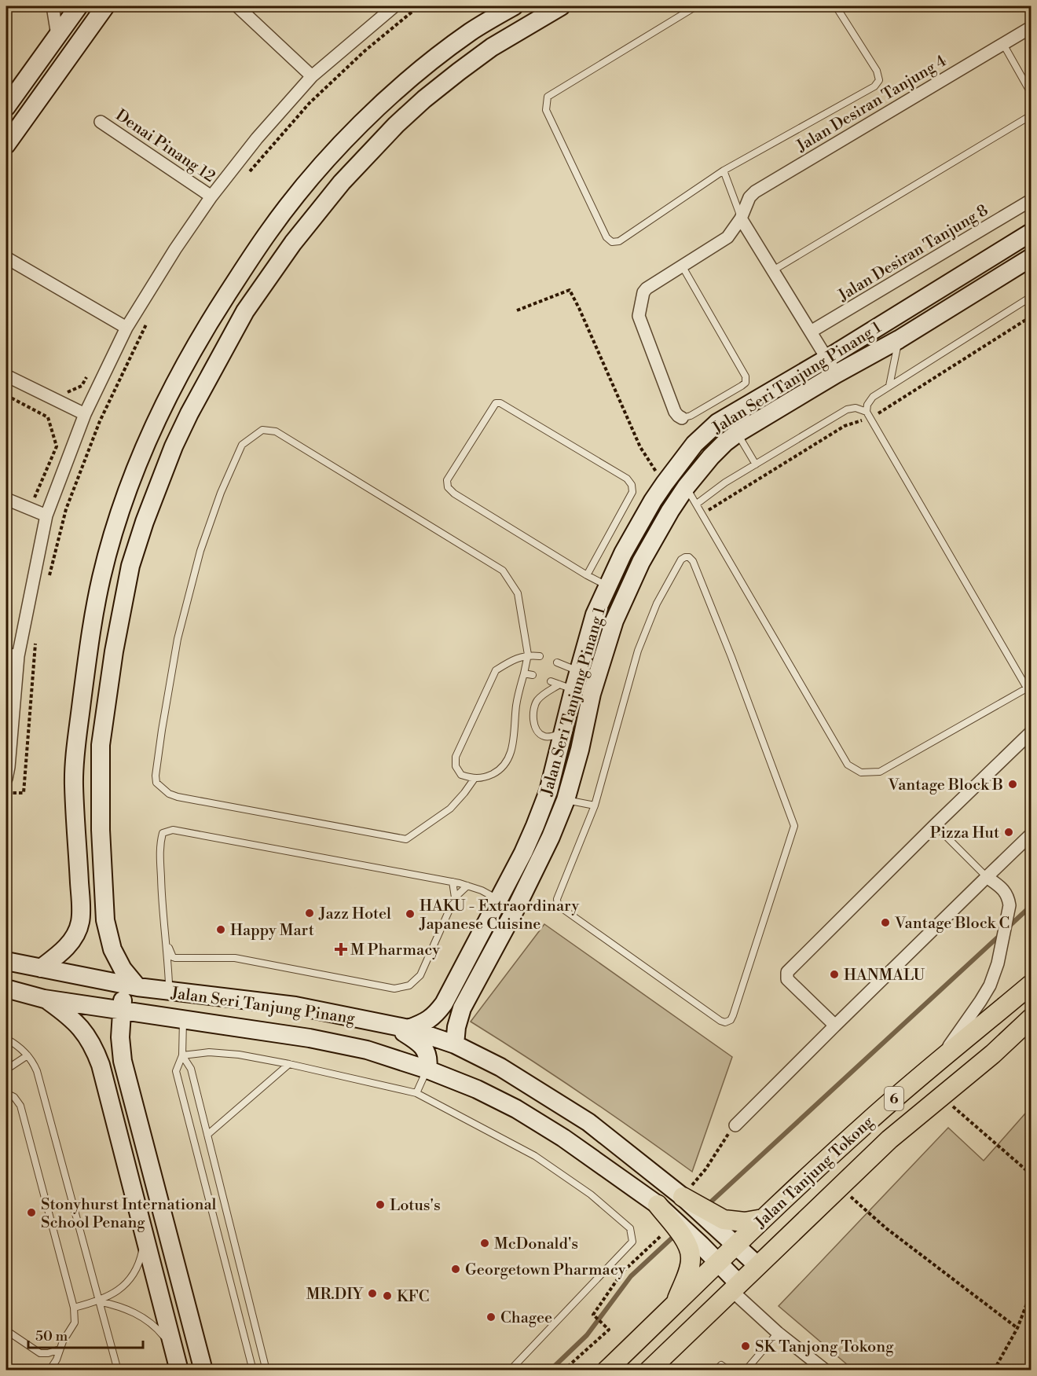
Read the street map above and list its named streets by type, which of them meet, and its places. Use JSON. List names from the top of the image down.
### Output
{
  "streets": {
    "main road": ["6", "Jalan Tanjung Tokong"],
    "street": [
      "Jalan Desiran Tanjung 4",
      "Denai Pinang 12",
      "Jalan Desiran Tanjung 8",
      "Jalan Seri Tanjung Pinang 1",
      "Jalan Seri Tanjung Pinang"
    ]
  },
  "crossings": [
    ["Jalan Seri Tanjung Pinang 1", "Jalan Seri Tanjung Pinang"]
  ],
  "places": {
    "other": [
      "Vantage Block B",
      "Pizza Hut",
      "Jazz Hotel",
      "HAKU - Extraordinary Japanese Cuisine",
      "Vantage Block C",
      "Happy Mart",
      "HANMALU",
      "Lotus's",
      "Stonyhurst International School Penang",
      "McDonald's",
      "Georgetown Pharmacy",
      "MR.DIY",
      "KFC",
      "Chagee",
      "SK Tanjong Tokong"
    ],
    "health": ["M Pharmacy"]
  },
  "scale_bar": "50 m"
}
